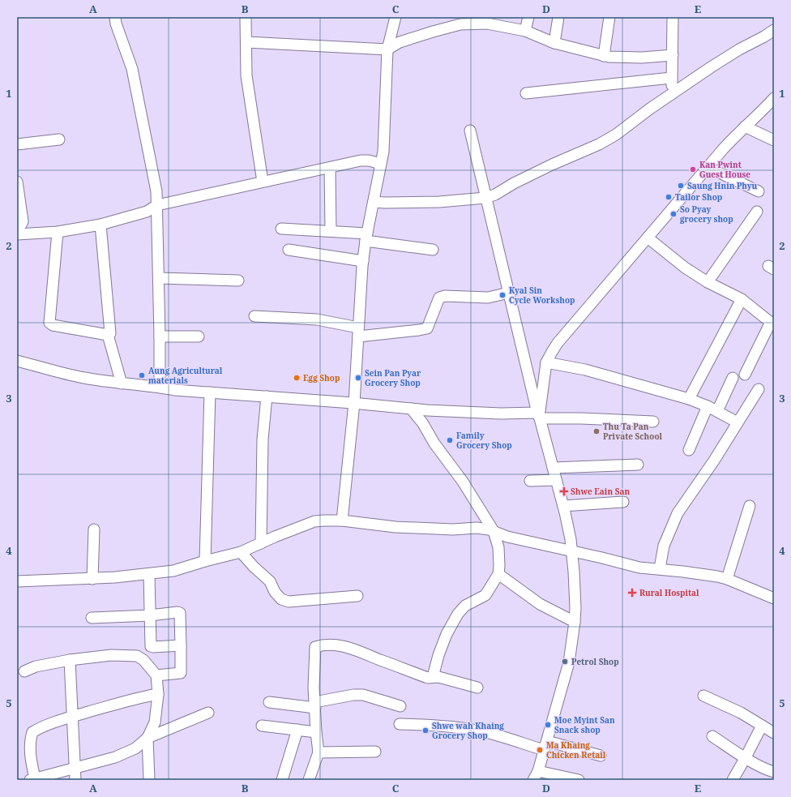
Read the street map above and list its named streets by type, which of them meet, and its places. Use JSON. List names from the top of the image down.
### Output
{
  "places": {
    "other": [
      "Kan Pwint Guest House",
      "Saung Hnin Phyu",
      "Tailor Shop",
      "So Pyay grocery shop",
      "Kyal Sin Cycle Workshop",
      "Aung Agricultural materials",
      "Egg Shop",
      "Sein Pan Pyar Grocery Shop",
      "Thu Ta Pan Private School",
      "Family Grocery Shop",
      "Petrol Shop",
      "Moe Myint San Snack shop",
      "Shwe wah Khaing Grocery Shop",
      "Ma Khaing Chicken Retail"
    ],
    "health": ["Shwe Eain San", "Rural Hospital"]
  },
  "grid": {
    "columns": [
      "A",
      "B",
      "C",
      "D",
      "E"
    ],
    "rows": [
      "1",
      "2",
      "3",
      "4",
      "5"
    ]
  }
}
